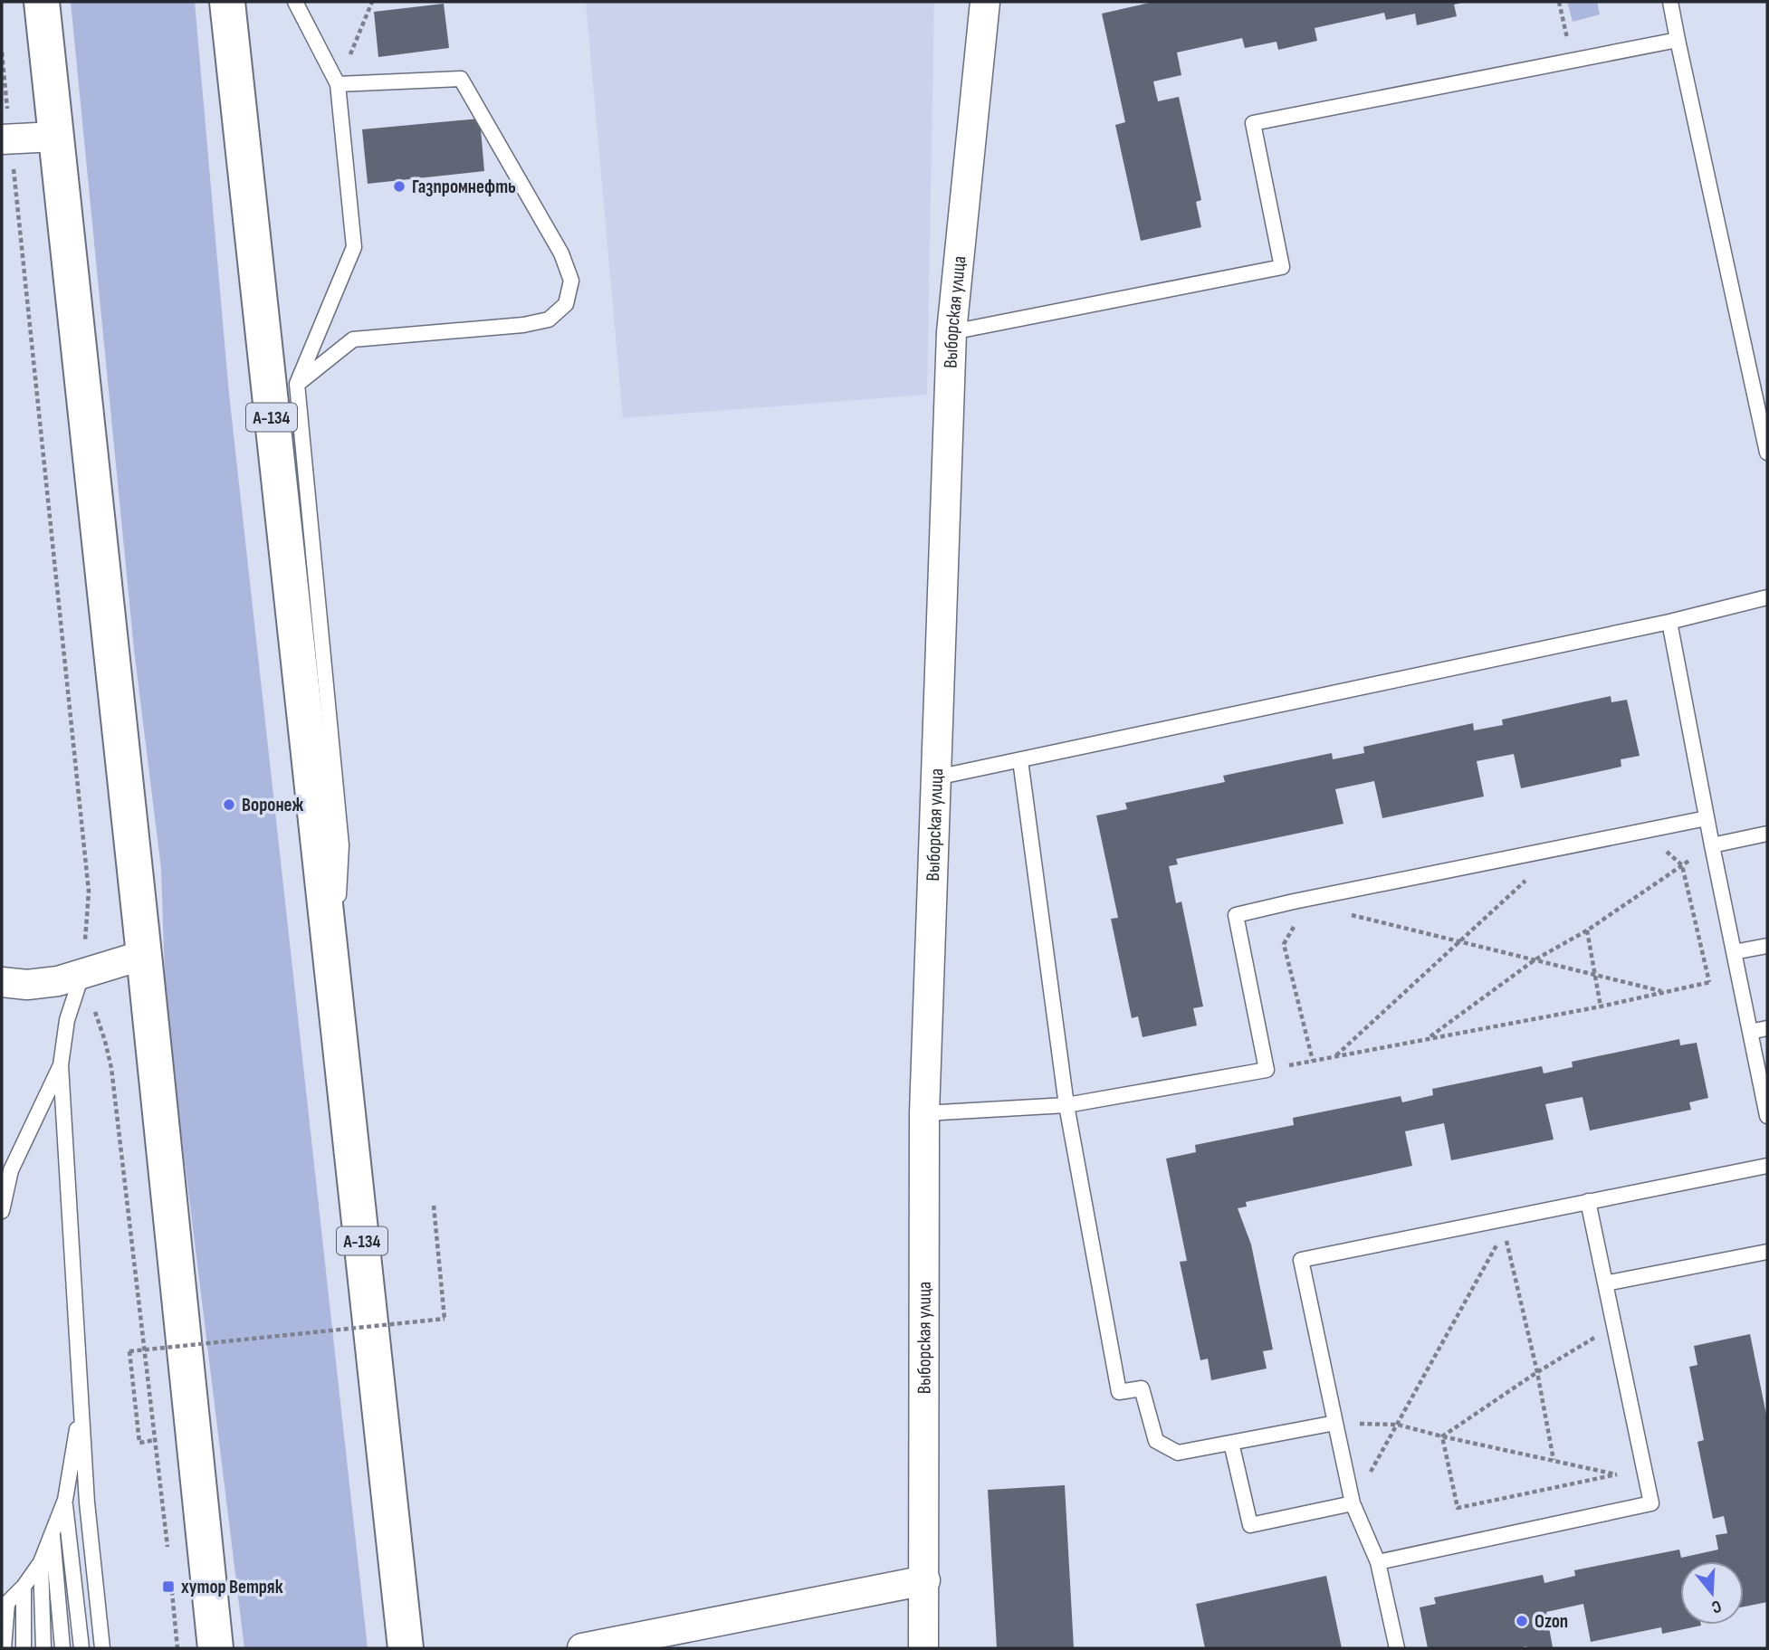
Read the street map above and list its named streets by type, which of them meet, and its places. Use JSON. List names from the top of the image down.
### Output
{
  "streets": {
    "highway": ["А-134"],
    "street": ["Выборская улица"]
  },
  "places": {
    "other": ["Газпромнефть", "Воронеж", "Ozon"],
    "transit": ["хутор Ветряк"]
  },
  "north": "bottom"
}
